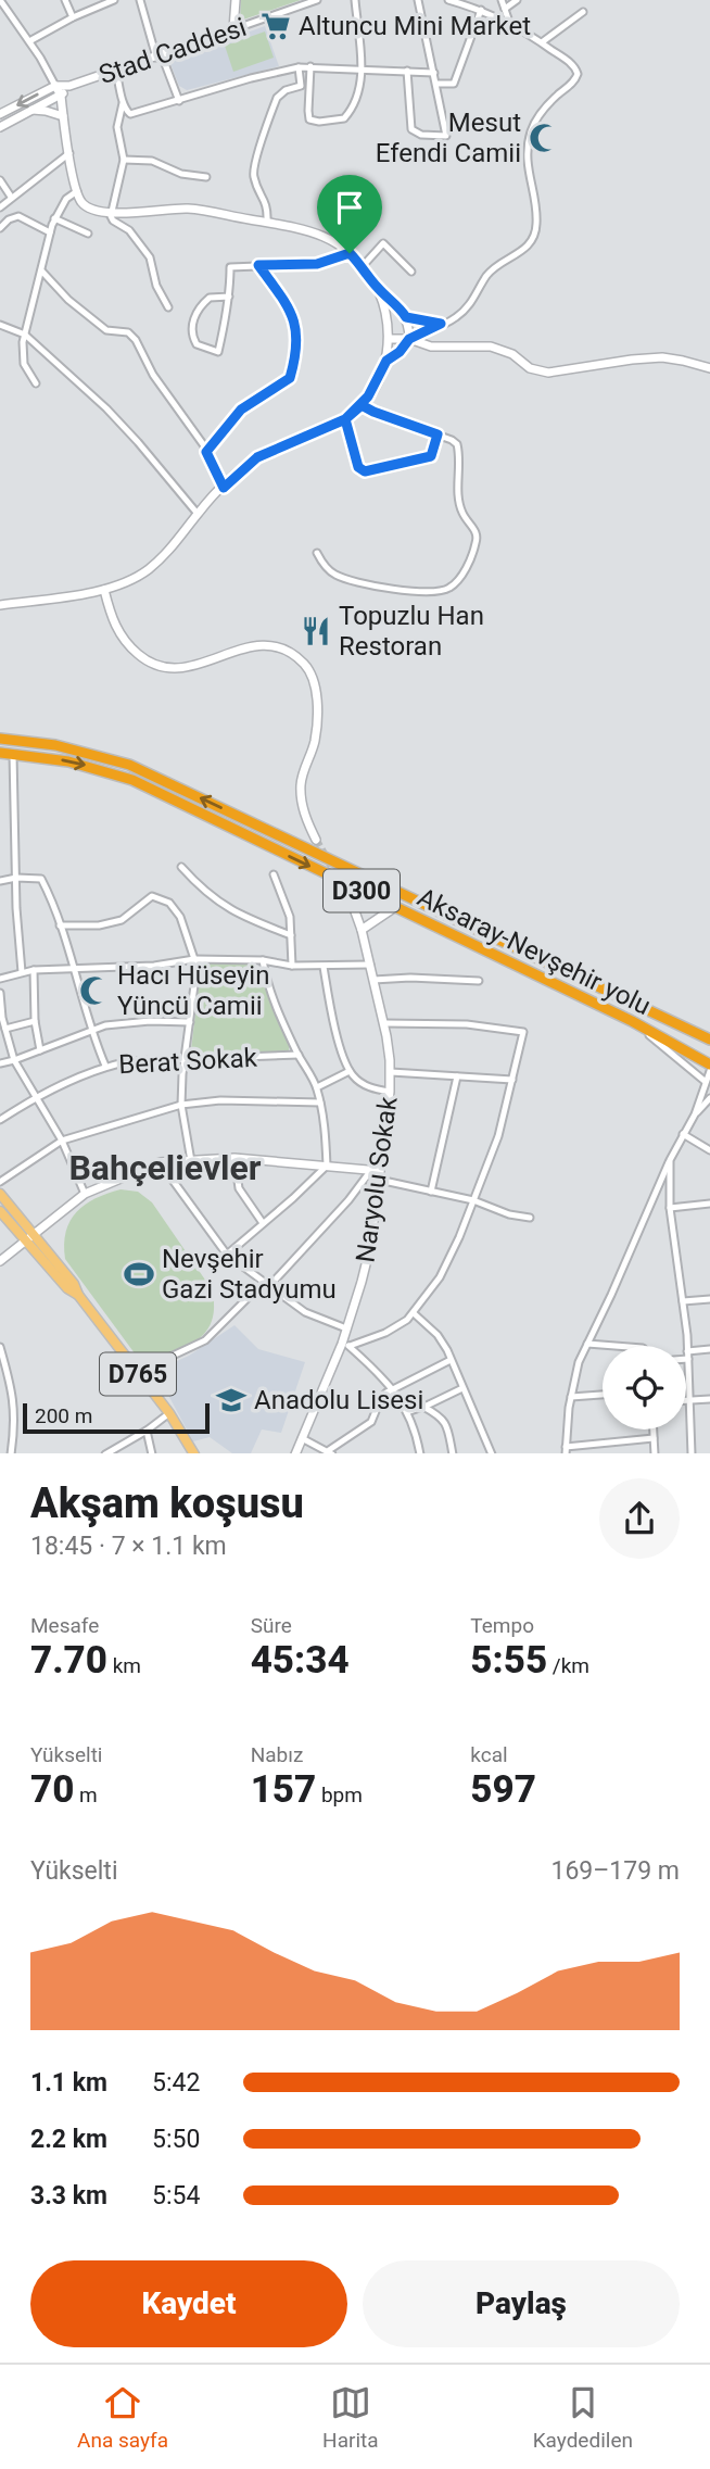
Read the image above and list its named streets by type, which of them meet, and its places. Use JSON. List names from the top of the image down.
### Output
{
  "streets": {
    "highway": ["D300", "Aksaray-Nevşehir yolu"],
    "main road": ["D765"],
    "street": ["Stad Caddesi", "Berat Sokak", "Naryolu Sokak"]
  },
  "districts": ["Bahçelievler"],
  "places": {
    "supermarket": ["Altuncu Mini Market"],
    "mosque": ["Mesut Efendi Camii", "Hacı Hüseyin Yüncü Camii"],
    "restaurant": ["Topuzlu Han Restoran"],
    "sports": ["Nevşehir Gazi Stadyumu"],
    "school or university": ["Anadolu Lisesi"]
  },
  "scale_bar": "200 m",
  "page": {
    "scale": "200 m",
    "heading": ["Akşam koşusu", "18:45 · 7 × 1.1 km"],
    "stats": [
      ["Mesafe", "7.70 km"],
      ["Süre", "45:34"],
      ["Tempo", "5:55 /km"],
      ["Yükselti", "70 m"],
      ["Nabız", "157 bpm"],
      ["kcal", "597"]
    ],
    "chart": ["Yükselti", "169–179 m"],
    "list": [
      {
        "name": "1.1 km",
        "note": "5:42"
      },
      {
        "name": "2.2 km",
        "note": "5:50"
      },
      {
        "name": "3.3 km",
        "note": "5:54"
      }
    ],
    "buttons": ["Kaydet", "Paylaş"],
    "tabs": ["Ana sayfa", "Harita", "Kaydedilen"]
  }
}
